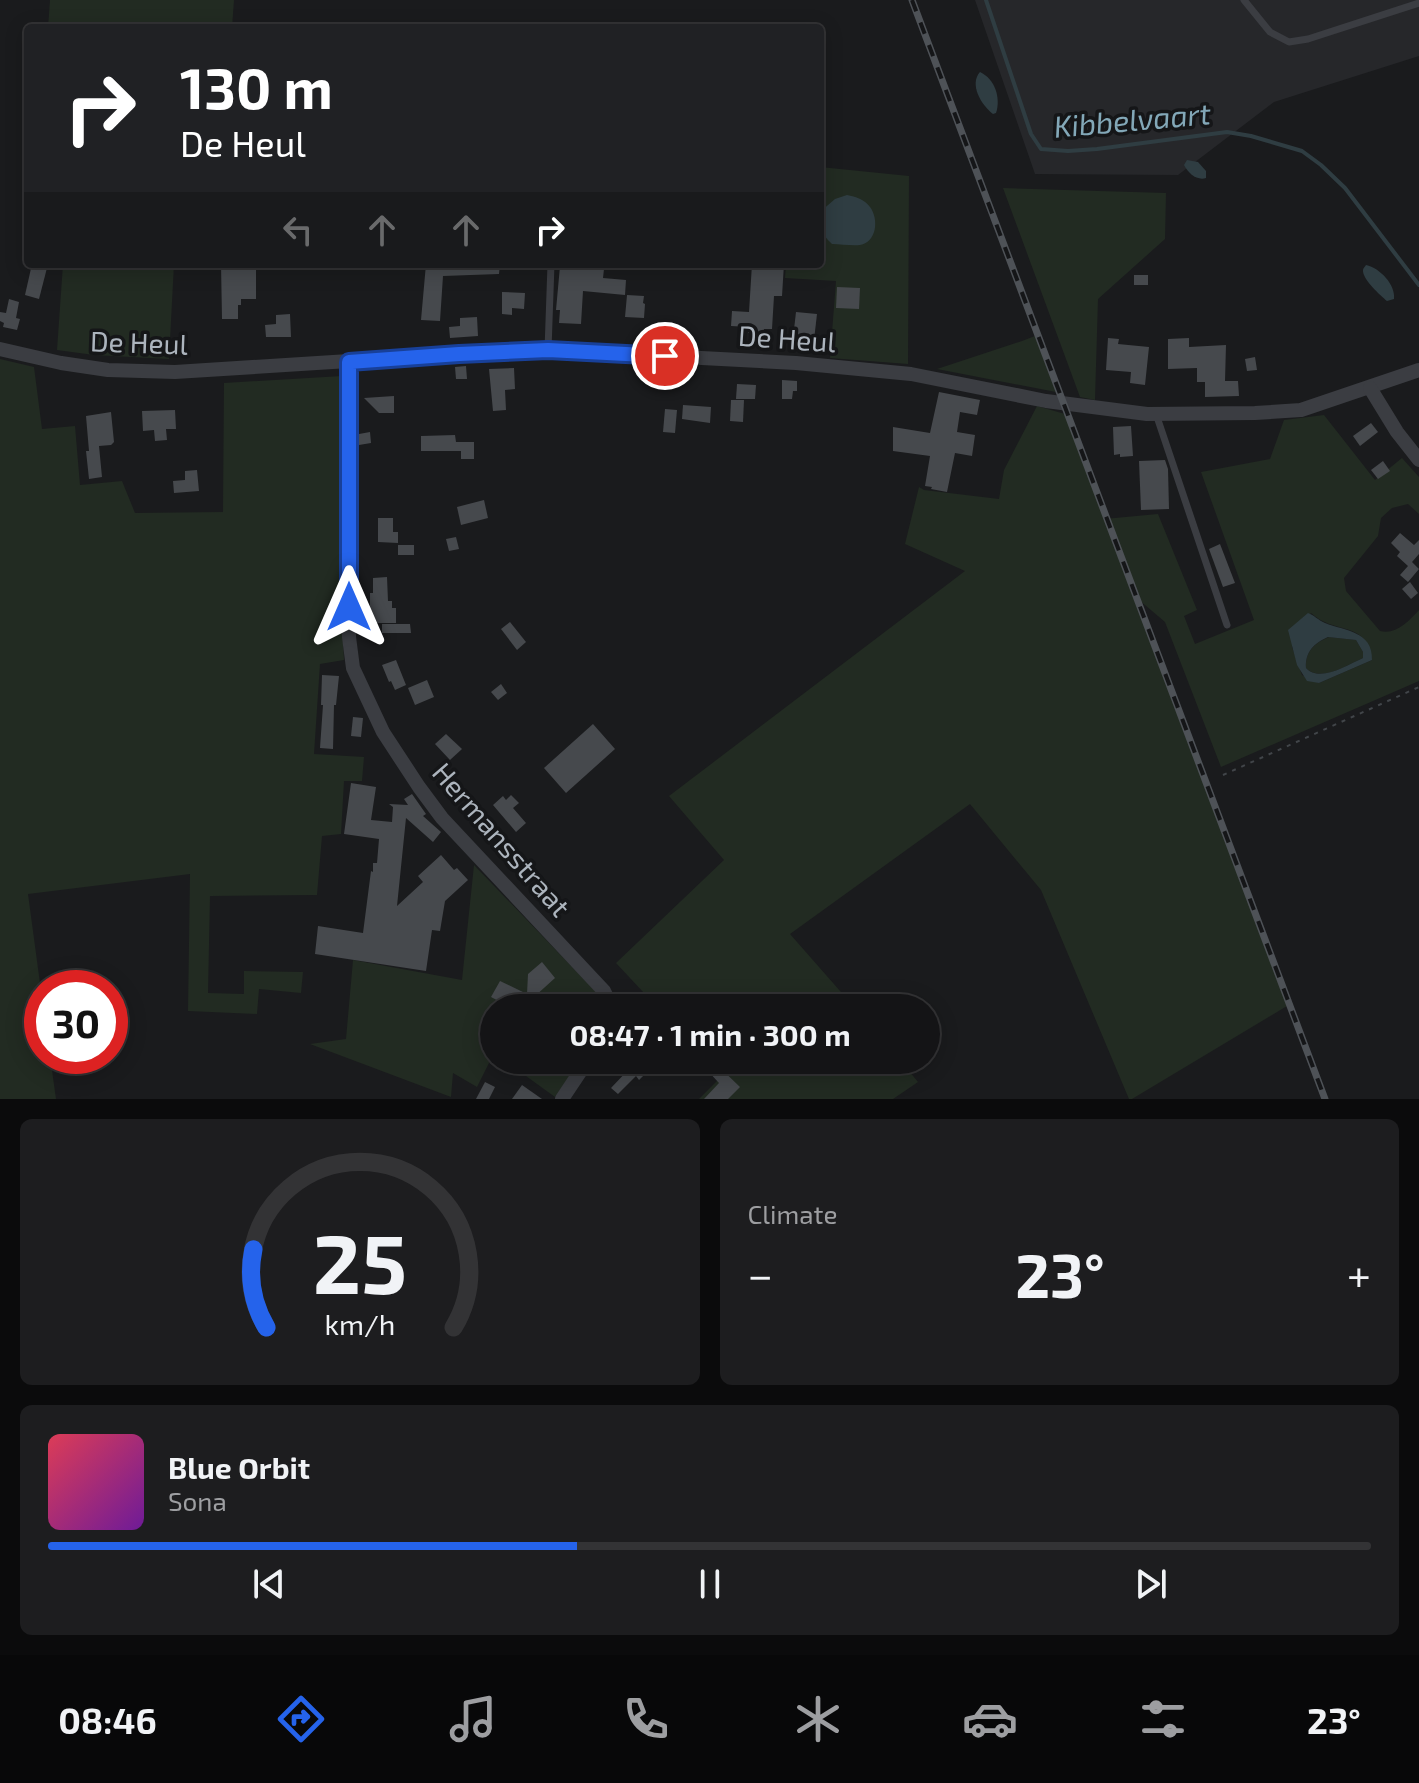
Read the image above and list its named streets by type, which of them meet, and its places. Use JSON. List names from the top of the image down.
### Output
{
  "streets": {
    "street": ["De Heul", "Hermansstraat"]
  },
  "crossings": [
    ["De Heul", "Hermansstraat"]
  ],
  "water": ["Kibbelvaart"],
  "page": {
    "turn": ["130 m", "De Heul"],
    "limit": "30",
    "trip": "08:47 · 1 min · 300 m",
    "tile": "Climate",
    "heat": ["−", "23°", "+"],
    "song": ["Blue Orbit", "Sona"],
    "tabs": ["08:46", "23°"],
    "gauge": ["25", "km/h"]
  }
}
